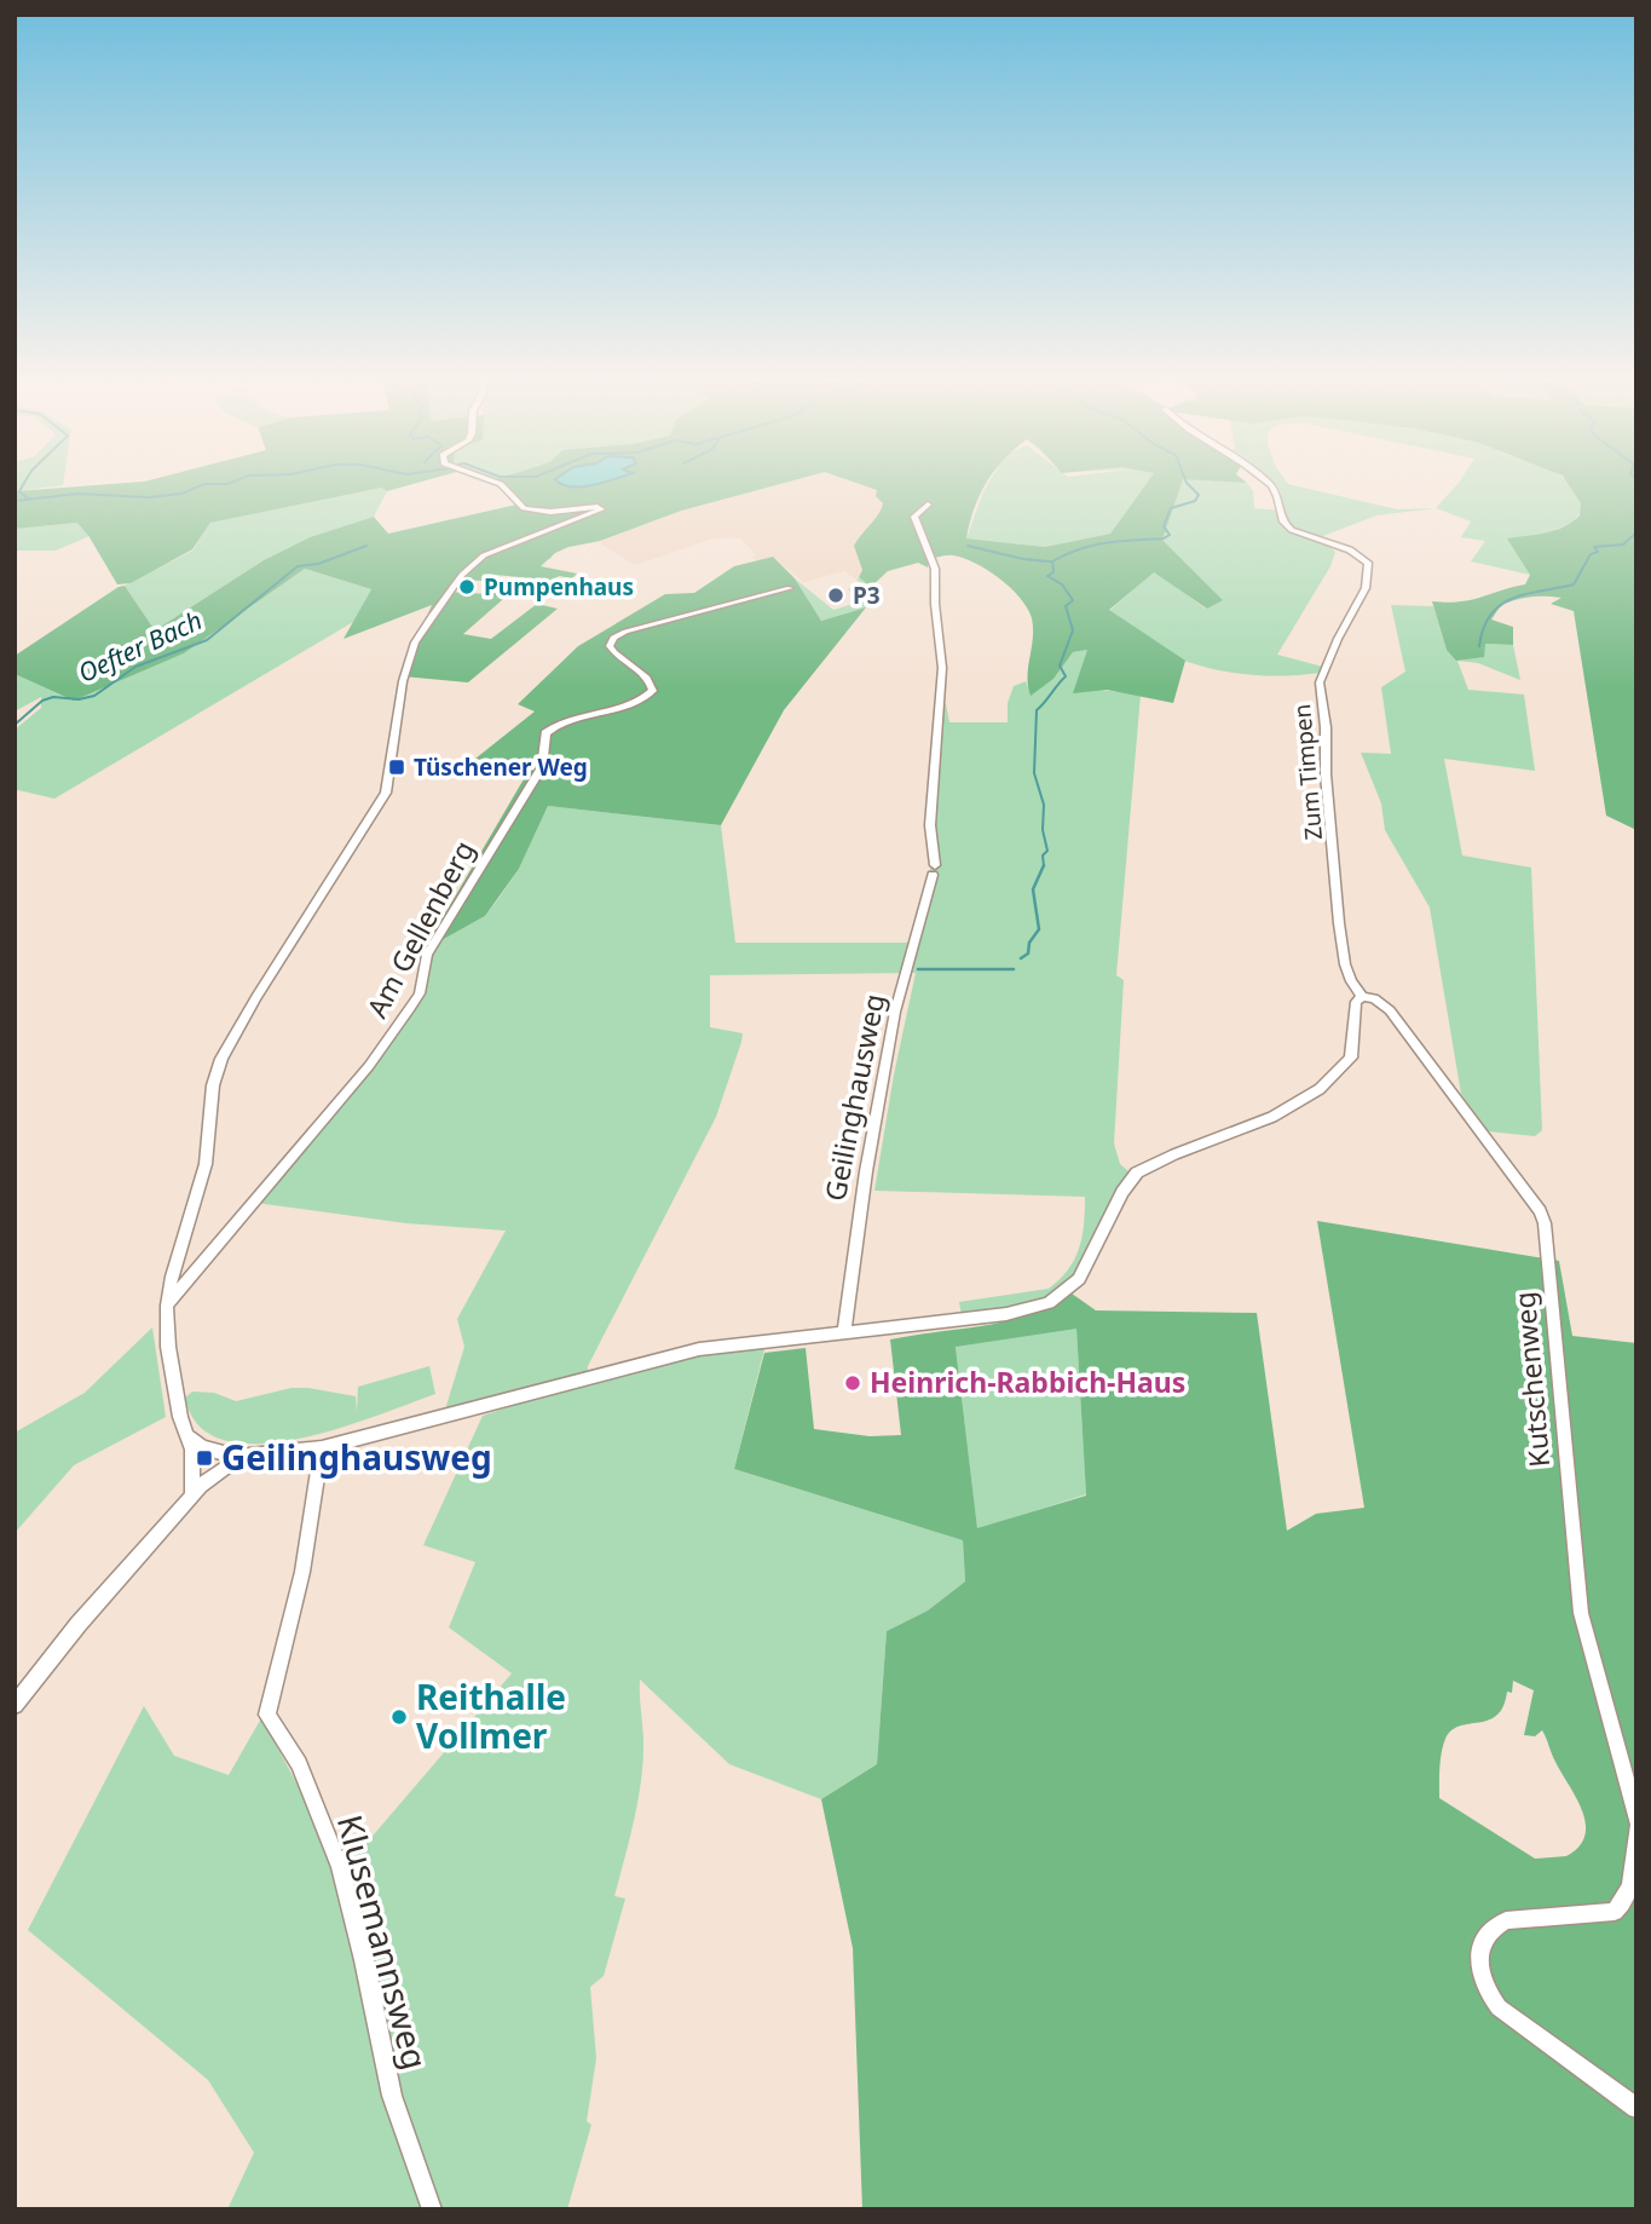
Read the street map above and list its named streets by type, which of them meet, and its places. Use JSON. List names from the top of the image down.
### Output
{
  "streets": {
    "street": [
      "Zum Timpen",
      "Am Gellenberg",
      "Geilinghausweg",
      "Kutschenweg",
      "Klusemannsweg"
    ]
  },
  "crossings": [
    ["Zum Timpen", "Kutschenweg"]
  ],
  "water": ["Oefter Bach"],
  "places": {
    "other": [
      "Pumpenhaus",
      "P3",
      "Heinrich-Rabbich-Haus",
      "Reithalle Vollmer"
    ],
    "transit": ["Tüschener Weg", "Geilinghausweg"]
  }
}
